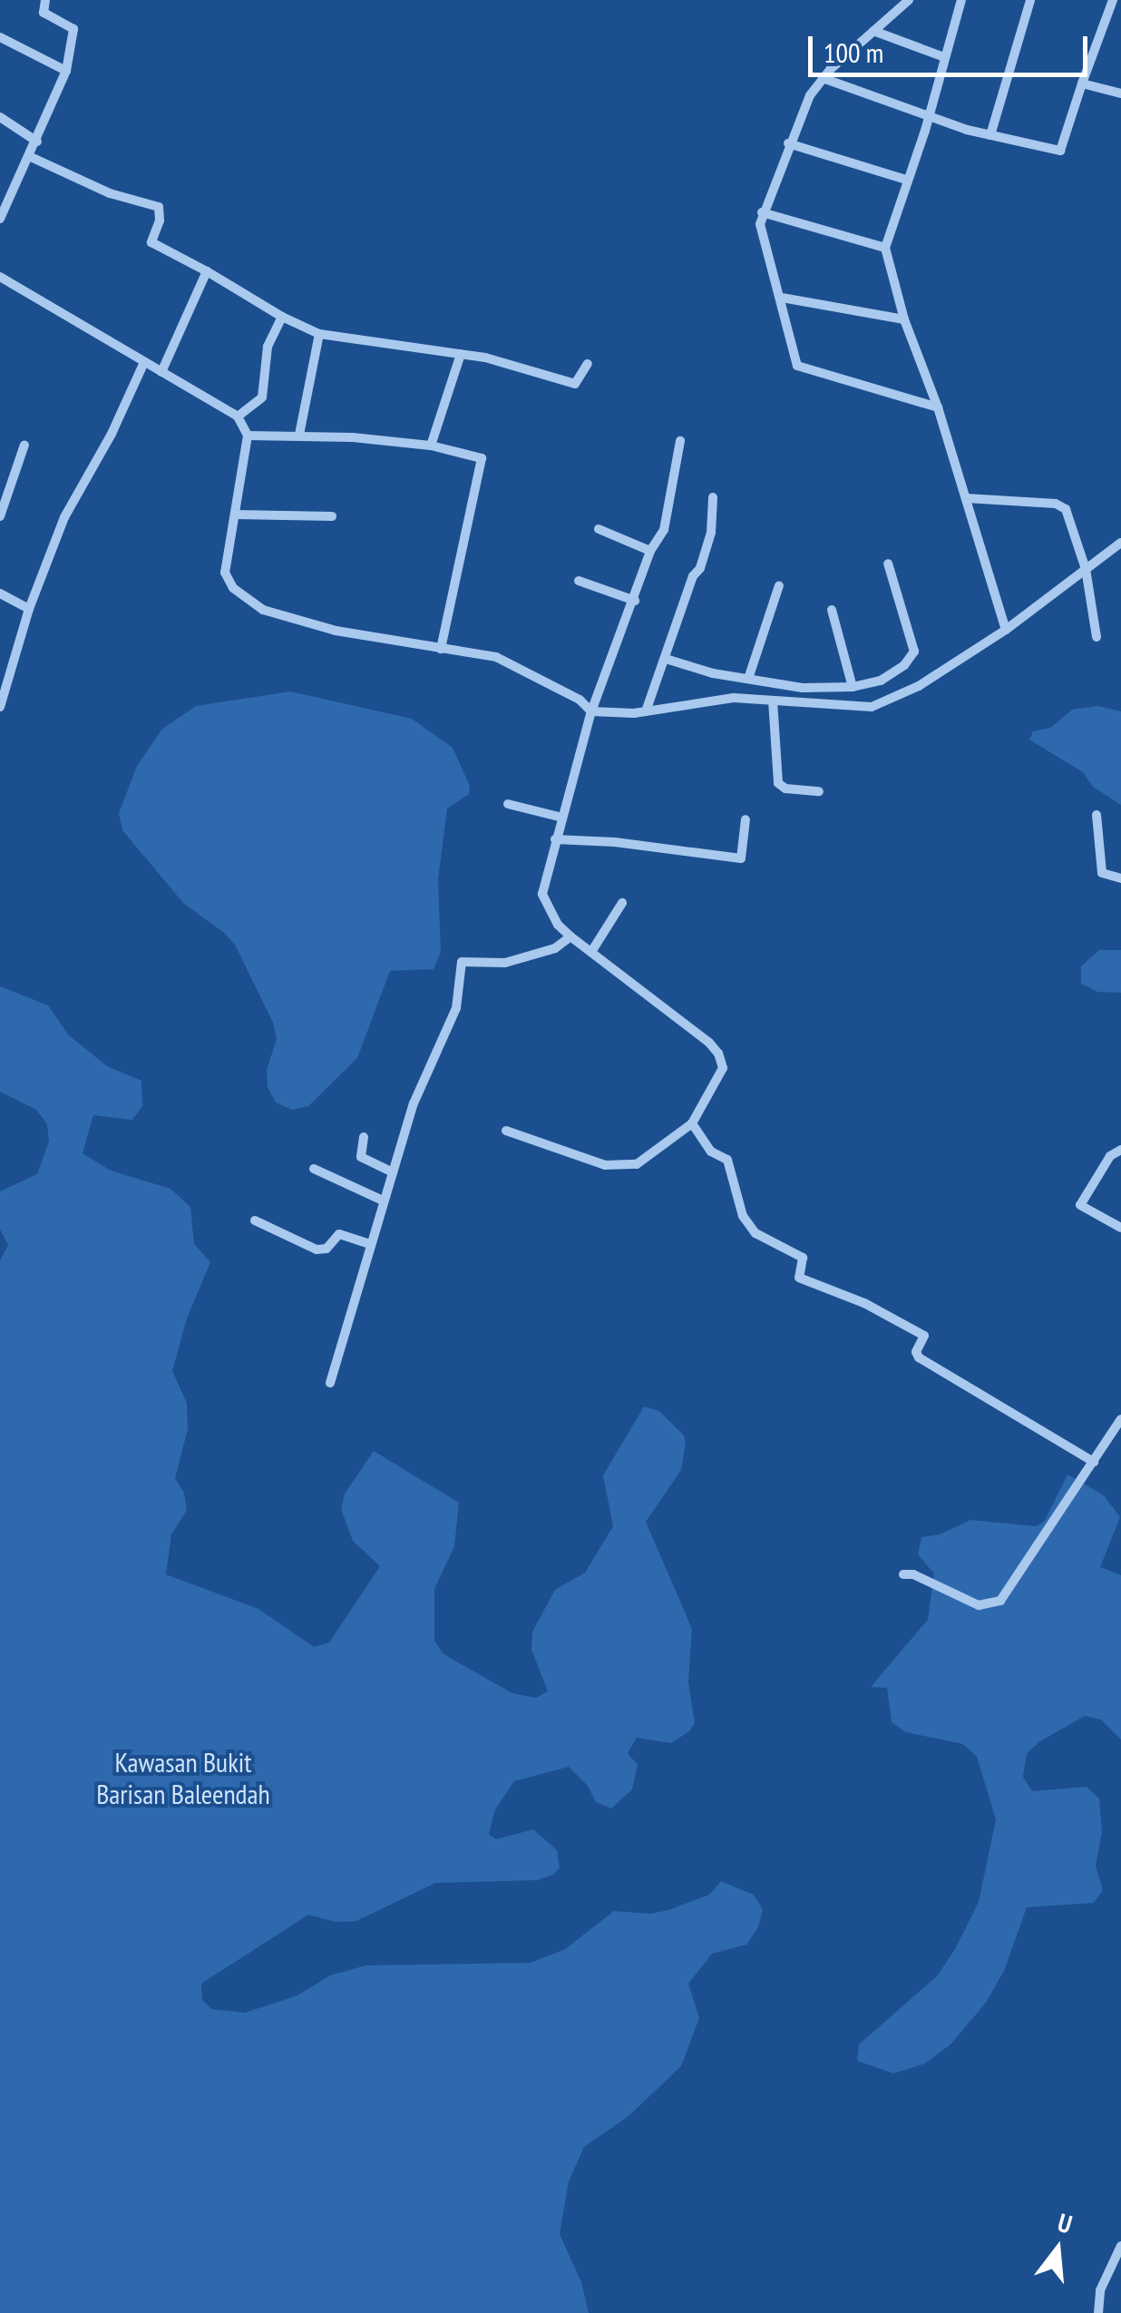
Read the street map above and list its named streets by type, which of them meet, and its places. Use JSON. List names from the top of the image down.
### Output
{
  "parks": ["Kawasan Bukit Barisan Baleendah"],
  "scale_bar": "100 m",
  "north": "top"
}
